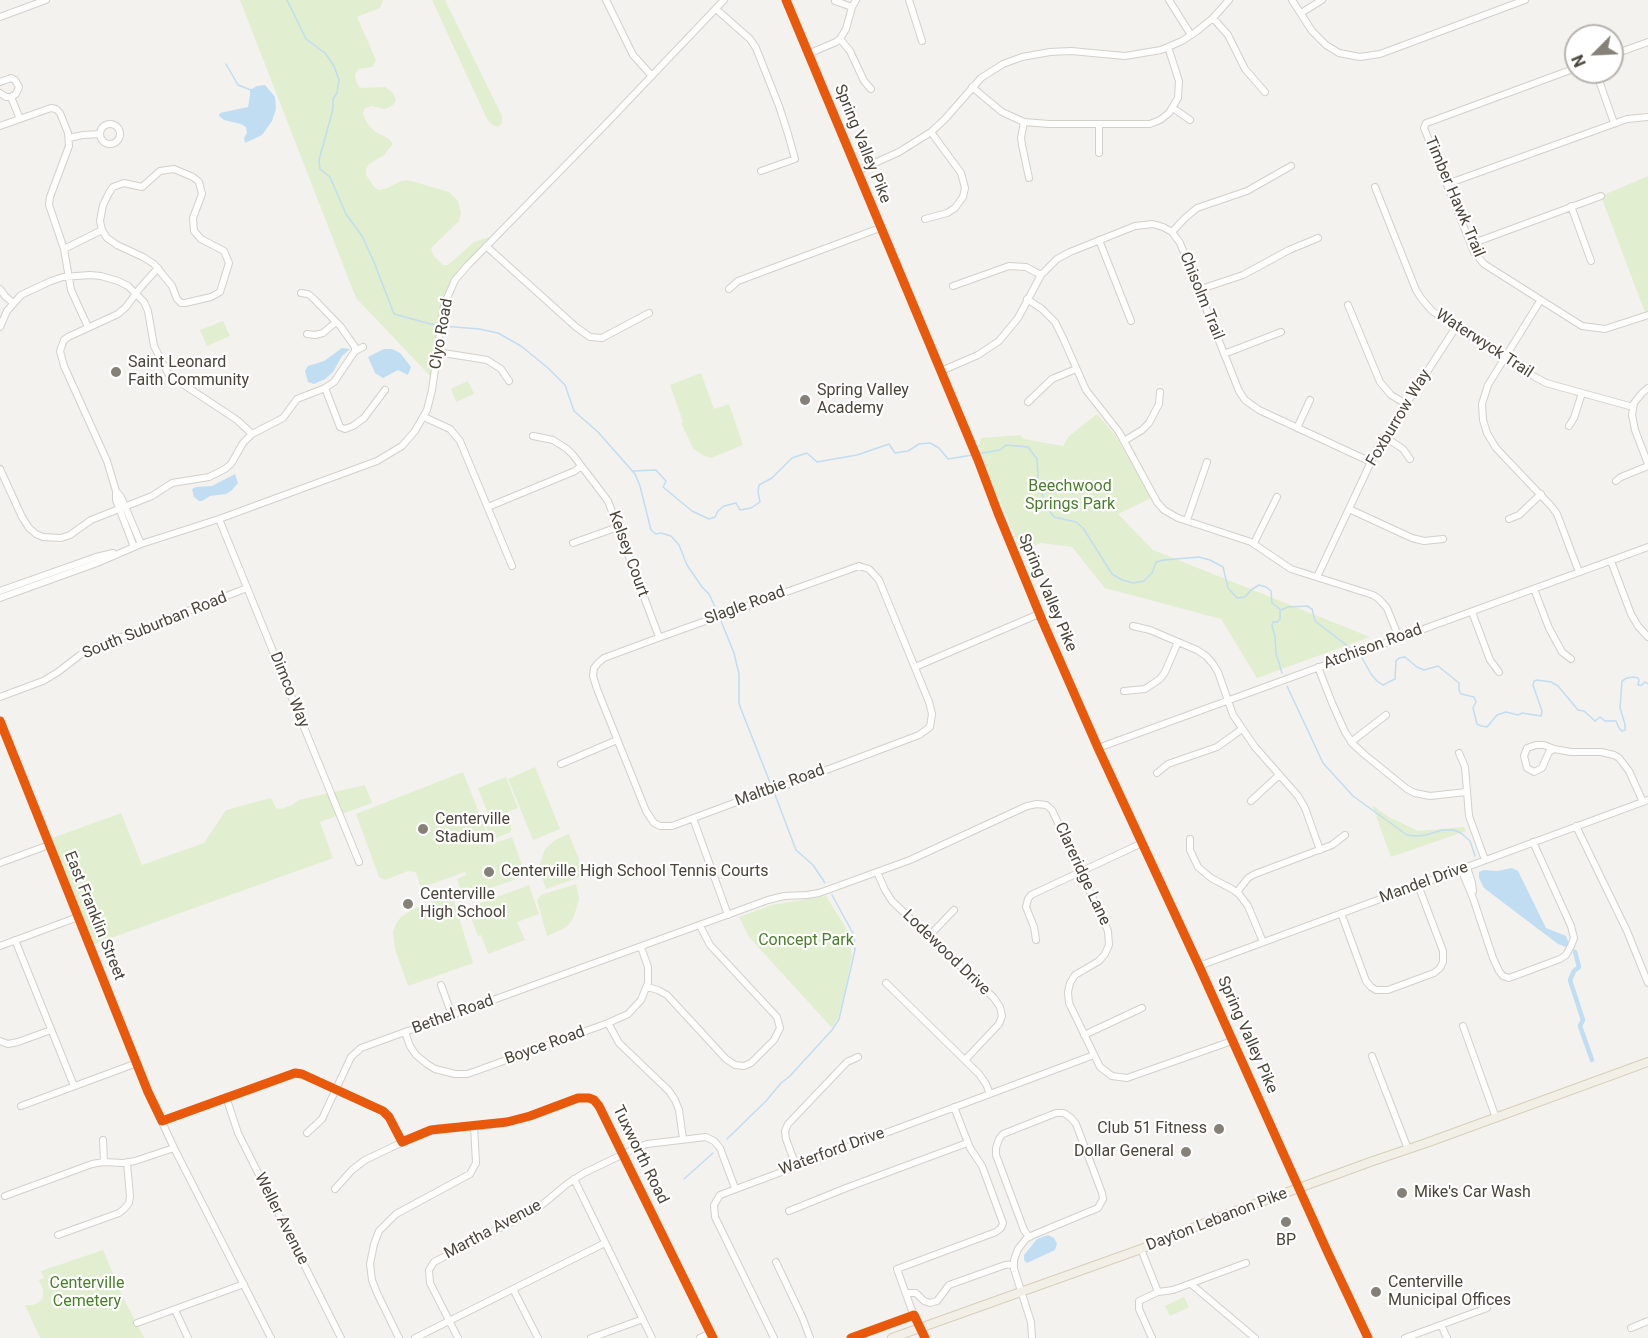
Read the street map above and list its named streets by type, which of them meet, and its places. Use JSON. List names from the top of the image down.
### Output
{
  "streets": {
    "main road": ["Dayton Lebanon Pike"],
    "street": [
      "Spring Valley Pike",
      "Timber Hawk Trail",
      "Chisolm Trail",
      "Clyo Road",
      "Waterwyck Trail",
      "Foxburrow Way",
      "Kelsey Court",
      "Slagle Road",
      "South Suburban Road",
      "Atchison Road",
      "Dimco Way",
      "Maltbie Road",
      "Clareridge Lane",
      "Mandel Drive",
      "East Franklin Street",
      "Lodewood Drive",
      "Bethel Road",
      "Boyce Road",
      "Waterford Drive",
      "Tuxworth Road",
      "Weller Avenue",
      "Martha Avenue"
    ]
  },
  "crossings": [
    ["Spring Valley Pike", "Chisolm Trail"],
    ["Spring Valley Pike", "Atchison Road"],
    ["Spring Valley Pike", "Clareridge Lane"],
    ["Spring Valley Pike", "Mandel Drive"],
    ["Spring Valley Pike", "Dayton Lebanon Pike"],
    ["Chisolm Trail", "Foxburrow Way"],
    ["Clyo Road", "Dimco Way"],
    ["Waterwyck Trail", "Foxburrow Way"],
    ["Kelsey Court", "Slagle Road"],
    ["Slagle Road", "Maltbie Road"],
    ["South Suburban Road", "Dimco Way"],
    ["Clareridge Lane", "Lodewood Drive"],
    ["Clareridge Lane", "Bethel Road"],
    ["Clareridge Lane", "Waterford Drive"],
    ["Bethel Road", "Boyce Road"],
    ["Waterford Drive", "Martha Avenue"],
    ["Tuxworth Road", "Martha Avenue"]
  ],
  "parks": ["Beechwood Springs Park", "Concept Park", "Centerville Cemetery"],
  "places": [
    "Saint Leonard Faith Community",
    "Spring Valley Academy",
    "Centerville Stadium",
    "Centerville High School Tennis Courts",
    "Centerville High School",
    "Club 51 Fitness",
    "Dollar General",
    "Mike's Car Wash",
    "BP",
    "Centerville Municipal Offices"
  ],
  "north": "bottom left"
}
